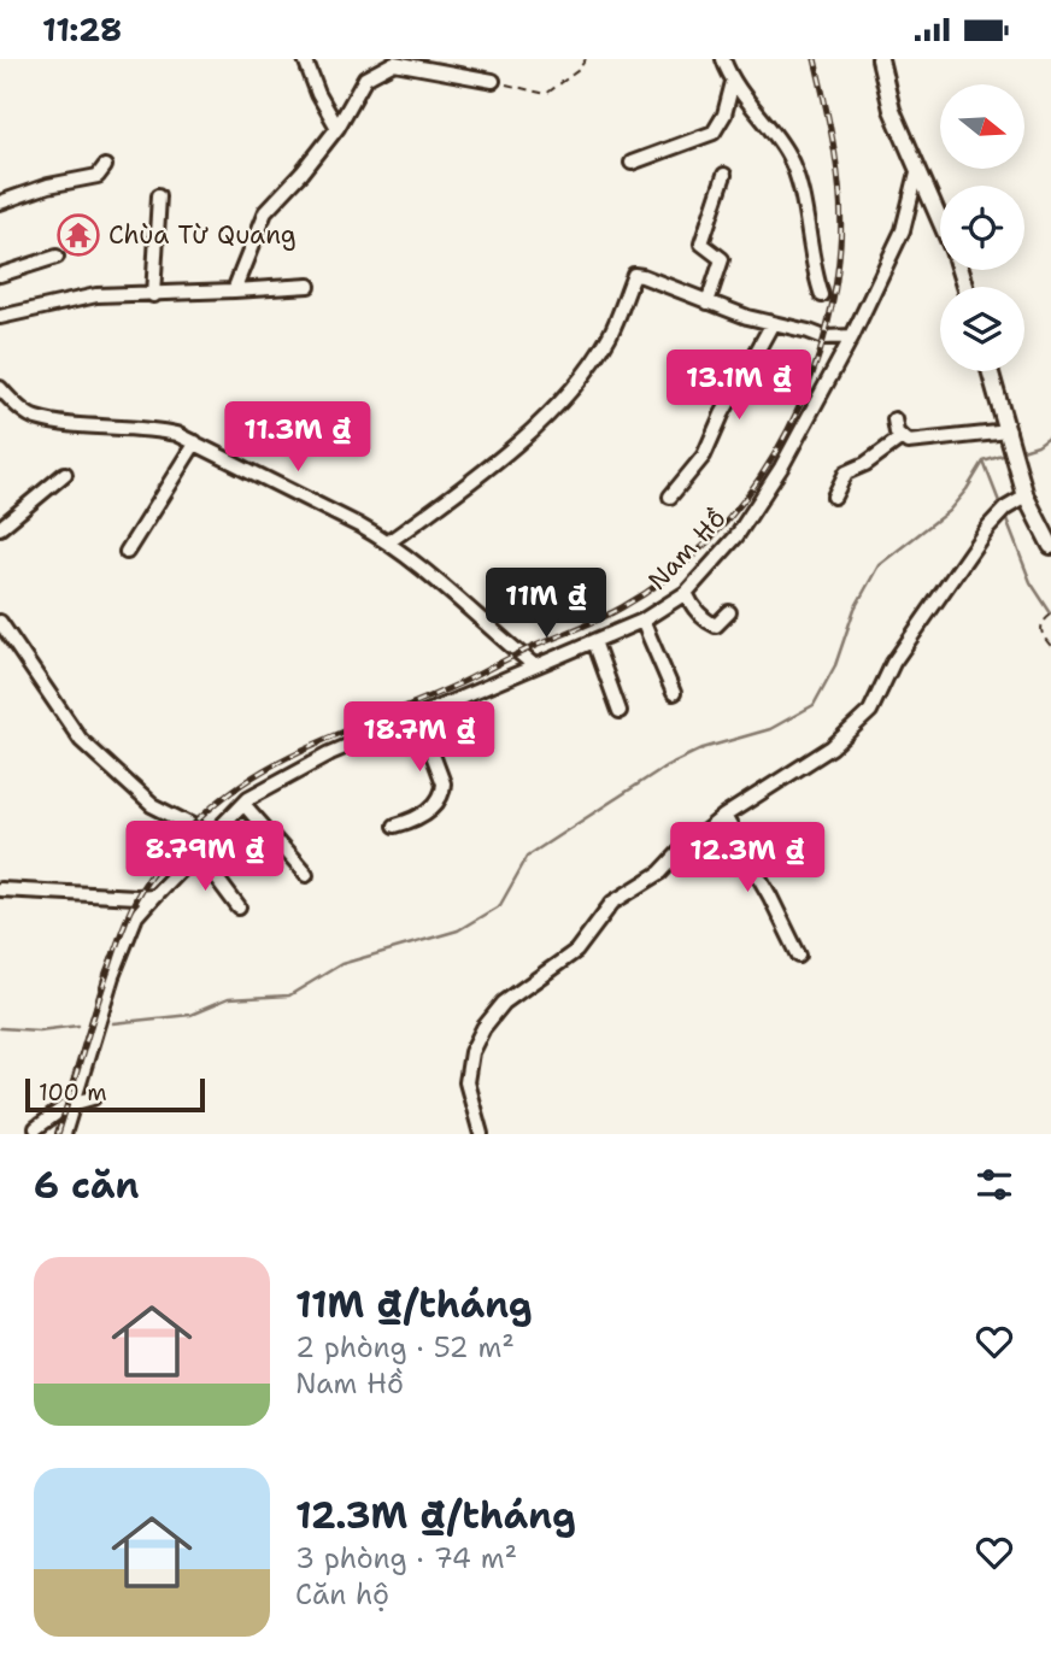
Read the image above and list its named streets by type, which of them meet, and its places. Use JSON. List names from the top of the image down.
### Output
{
  "streets": {
    "street": ["Nam Hồ"]
  },
  "places": {
    "temple": ["Chùa Từ Quang"]
  },
  "scale_bar": "100 m",
  "north": "right",
  "page": {
    "status": "11:28",
    "price": [
      "13.1M ₫",
      "11.3M ₫",
      "11M ₫",
      "18.7M ₫",
      "8.79M ₫",
      "12.3M ₫"
    ],
    "scale": "100 m",
    "heading": "6 căn",
    "list": [
      {
        "name": "11M ₫/tháng",
        "note": "2 phòng · 52 m² · Nam Hồ"
      },
      {
        "name": "12.3M ₫/tháng",
        "note": "3 phòng · 74 m² · Căn hộ"
      }
    ]
  }
}
